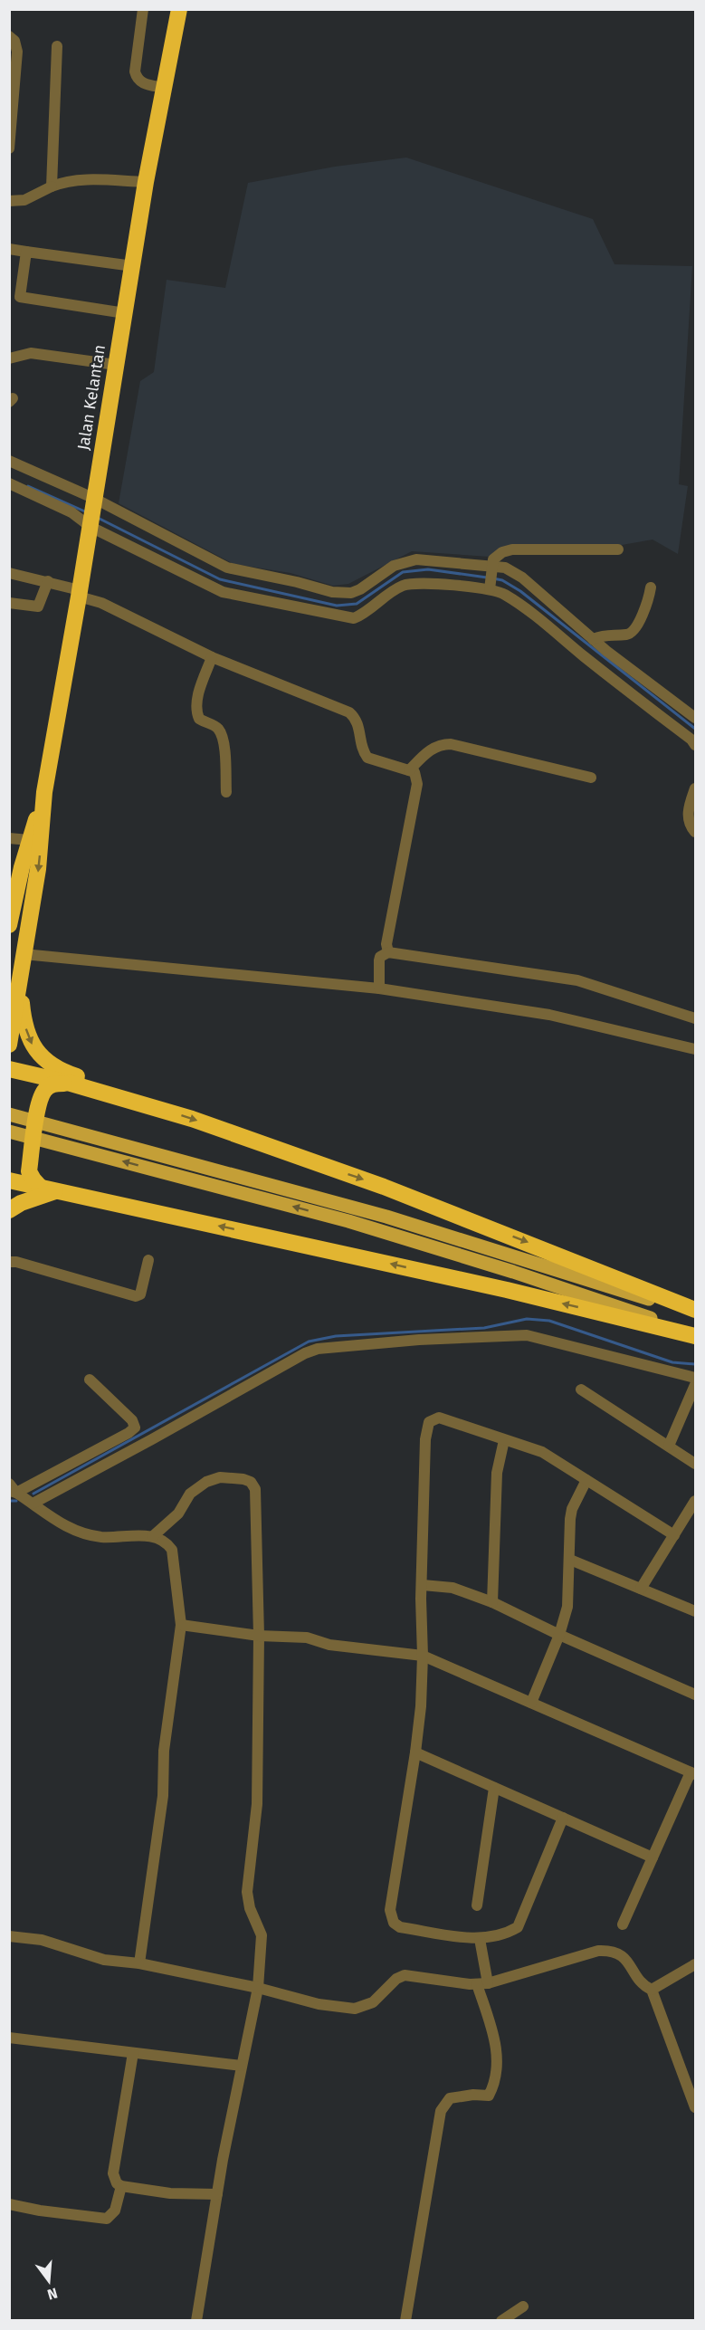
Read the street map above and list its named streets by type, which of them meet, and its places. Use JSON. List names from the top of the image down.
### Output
{
  "streets": {
    "highway": ["Jalan Kelantan"]
  },
  "north": "bottom"
}
